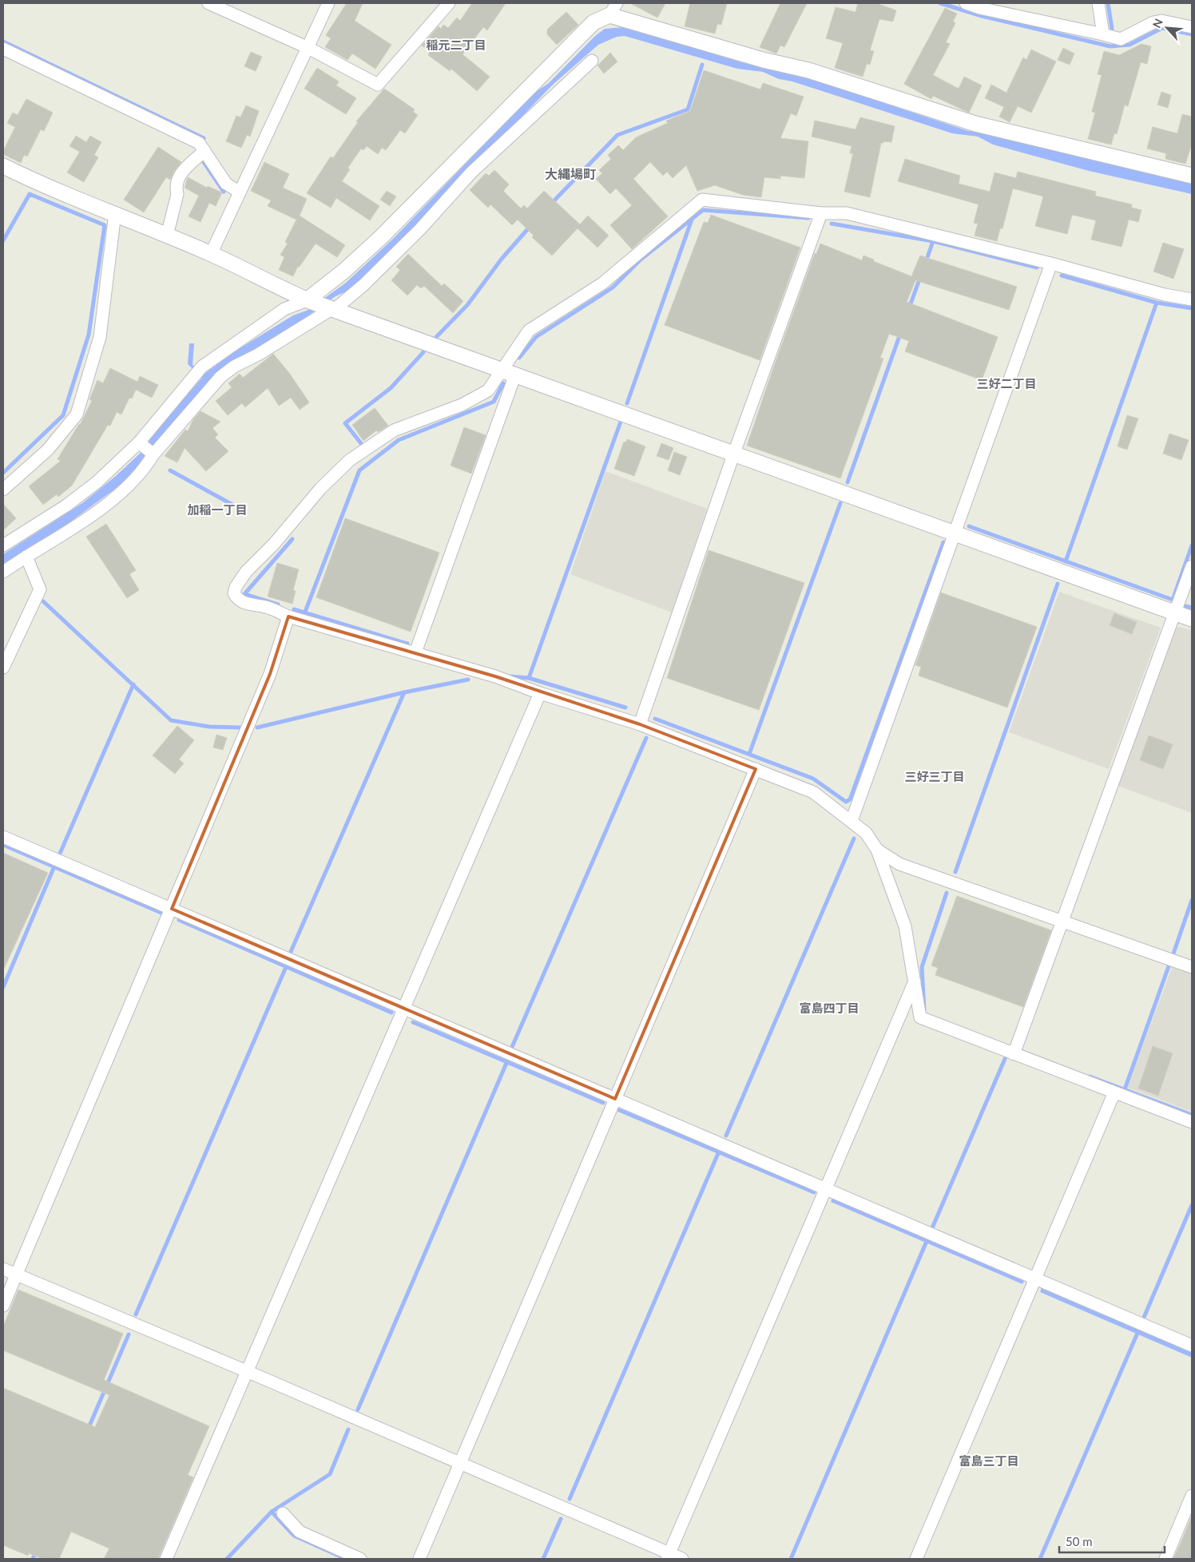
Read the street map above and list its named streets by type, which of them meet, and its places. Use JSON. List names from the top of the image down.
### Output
{
  "districts": [
    "稲元二丁目",
    "大縄場町",
    "三好二丁目",
    "加稲一丁目",
    "三好三丁目",
    "富島四丁目",
    "富島三丁目"
  ],
  "scale_bar": "50 m",
  "north": "top left"
}
